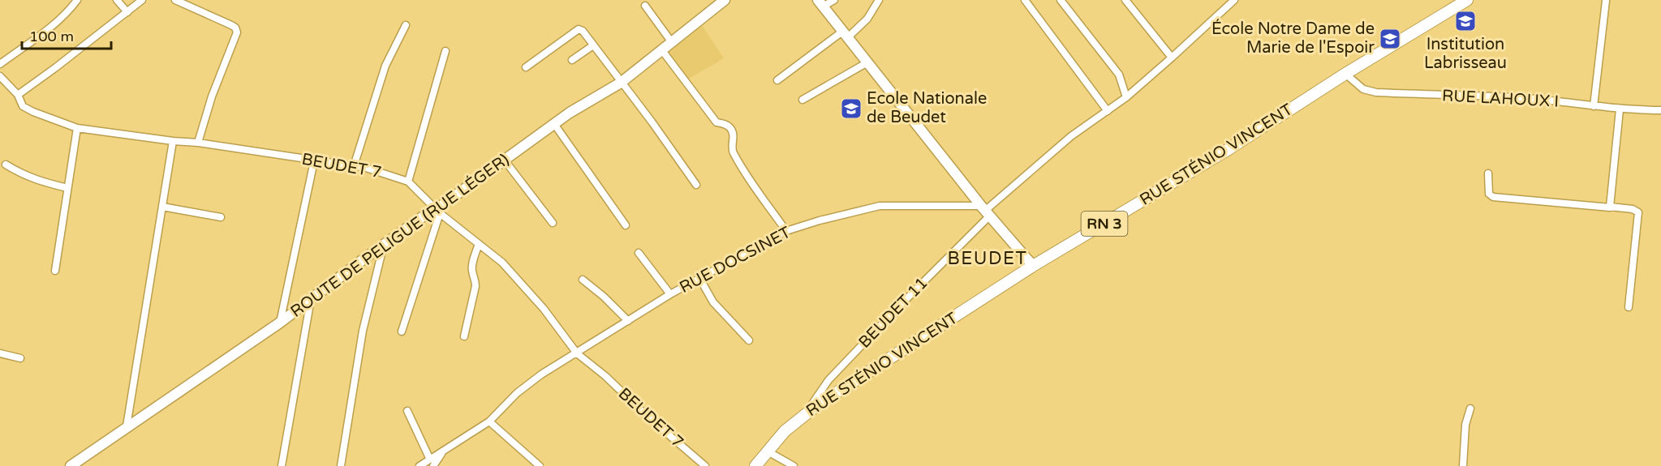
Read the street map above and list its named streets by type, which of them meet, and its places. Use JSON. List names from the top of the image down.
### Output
{
  "streets": {
    "main road": ["RUE STÉNIO VINCENT", "RN 3"],
    "street": [
      "RUE LAHOUX I",
      "BEUDET 7",
      "ROUTE DE PELIGUE (RUE LÉGER)",
      "RUE DOCSINET",
      "BEUDET 11"
    ]
  },
  "crossings": [
    ["RUE LAHOUX I", "RUE STÉNIO VINCENT"],
    ["RUE STÉNIO VINCENT", "BEUDET 11"],
    ["BEUDET 7", "ROUTE DE PELIGUE (RUE LÉGER)"],
    ["BEUDET 7", "RUE DOCSINET"],
    ["RUE DOCSINET", "BEUDET 11"]
  ],
  "districts": ["BEUDET"],
  "places": {
    "school or university": ["Institution Labrisseau", "École Notre Dame de Marie de l'Espoir", "Ecole Nationale de Beudet"]
  },
  "scale_bar": "100 m"
}
